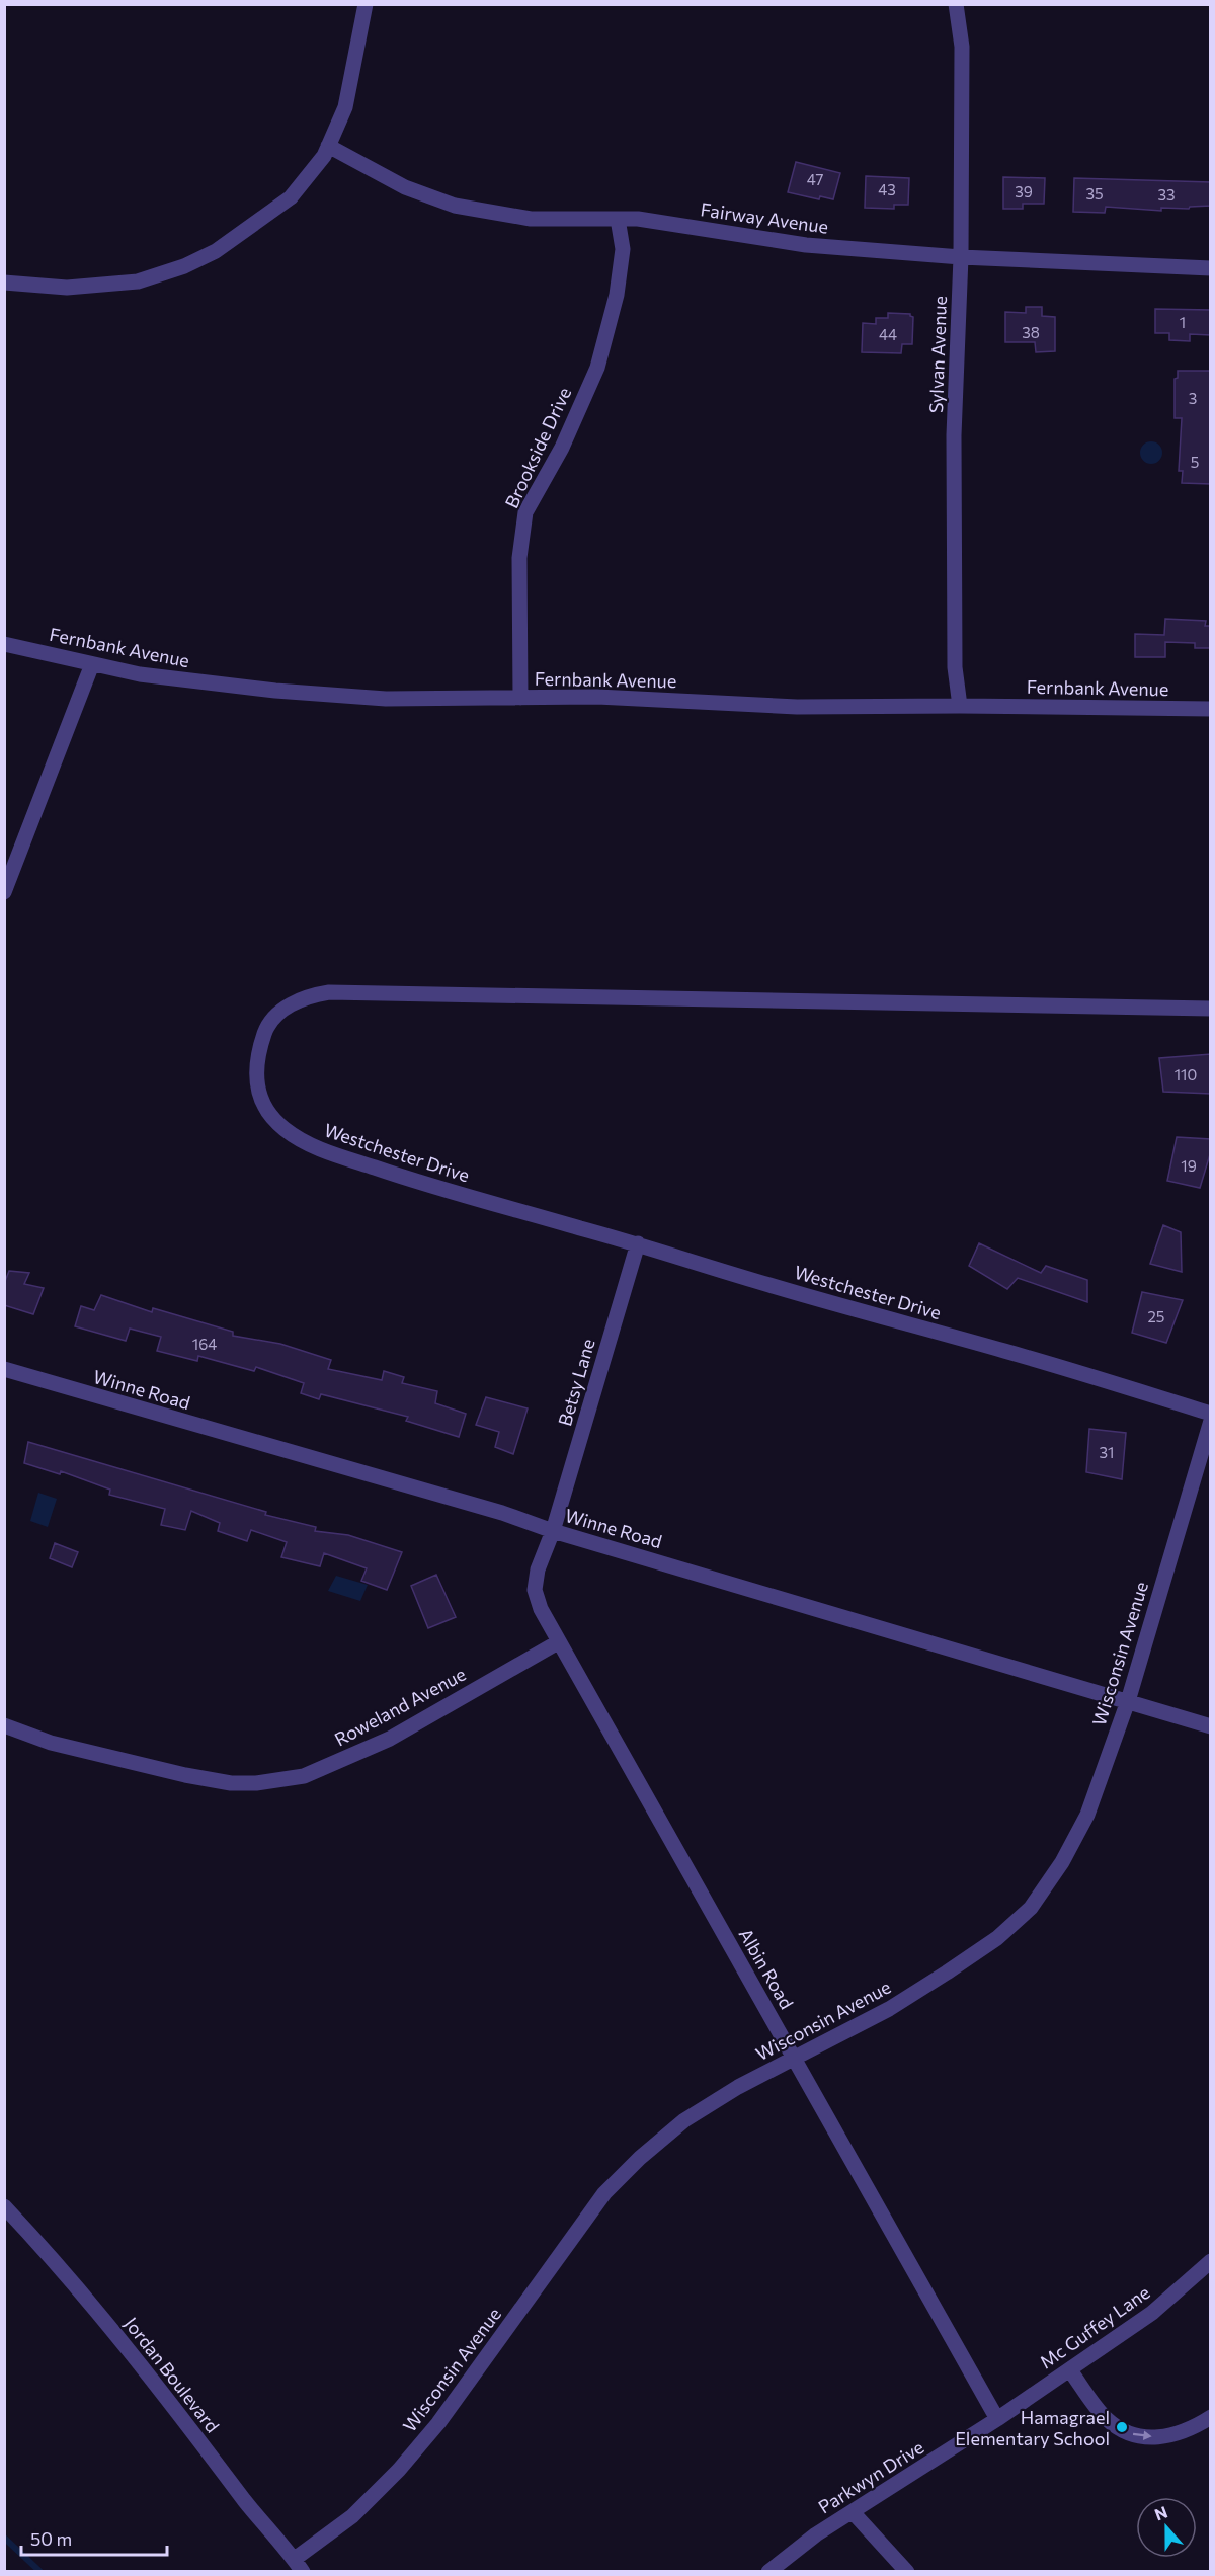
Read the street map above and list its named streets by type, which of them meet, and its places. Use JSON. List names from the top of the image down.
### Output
{
  "streets": {
    "street": [
      "Fairway Avenue",
      "Sylvan Avenue",
      "Brookside Drive",
      "Fernbank Avenue",
      "Westchester Drive",
      "Betsy Lane",
      "Winne Road",
      "Wisconsin Avenue",
      "Roweland Avenue",
      "Albin Road",
      "Mc Guffey Lane",
      "Jordan Boulevard",
      "Parkwyn Drive"
    ]
  },
  "crossings": [
    ["Fairway Avenue", "Sylvan Avenue"],
    ["Fairway Avenue", "Brookside Drive"],
    ["Sylvan Avenue", "Fernbank Avenue"],
    ["Brookside Drive", "Fernbank Avenue"],
    ["Westchester Drive", "Betsy Lane"],
    ["Betsy Lane", "Winne Road"],
    ["Betsy Lane", "Albin Road"],
    ["Winne Road", "Wisconsin Avenue"],
    ["Winne Road", "Albin Road"],
    ["Wisconsin Avenue", "Albin Road"],
    ["Wisconsin Avenue", "Jordan Boulevard"],
    ["Roweland Avenue", "Albin Road"],
    ["Albin Road", "Mc Guffey Lane"],
    ["Albin Road", "Parkwyn Drive"],
    ["Mc Guffey Lane", "Parkwyn Drive"]
  ],
  "places": ["Hamagrael Elementary School"],
  "house_numbers": [
    "47",
    "43",
    "39",
    "35",
    "33",
    "1",
    "38",
    "44",
    "3",
    "5",
    "110",
    "19",
    "25",
    "164",
    "31"
  ],
  "scale_bar": "50 m",
  "north": "top"
}
